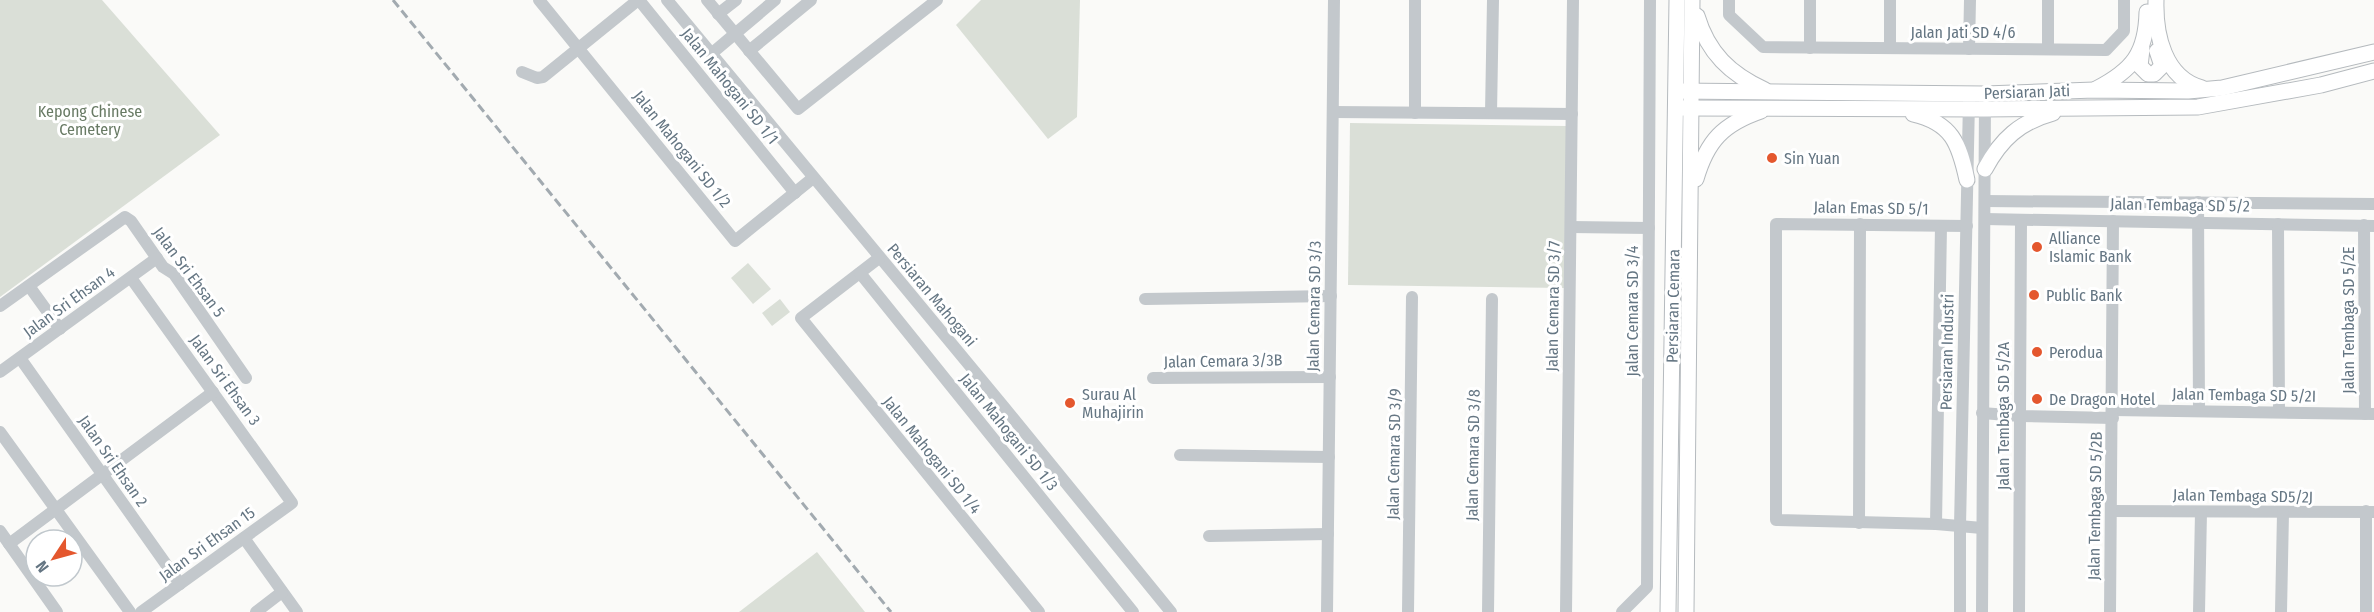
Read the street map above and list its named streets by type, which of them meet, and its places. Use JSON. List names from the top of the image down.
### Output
{
  "streets": {
    "main road": ["Persiaran Jati", "Persiaran Cemara"],
    "street": [
      "Jalan Jati SD 4/6",
      "Jalan Mahogani SD 1/1",
      "Jalan Mahogani SD 1/2",
      "Jalan Tembaga SD 5/2",
      "Jalan Emas SD 5/1",
      "Jalan Sri Ehsan 5",
      "Persiaran Mahogani",
      "Jalan Sri Ehsan 4",
      "Jalan Cemara SD 3/3",
      "Jalan Cemara SD 3/7",
      "Jalan Cemara SD 3/4",
      "Jalan Tembaga SD 5/2E",
      "Persiaran Industri",
      "Jalan Cemara 3/3B",
      "Jalan Sri Ehsan 3",
      "Jalan Tembaga SD 5/2I",
      "Jalan Tembaga SD 5/2A",
      "Jalan Mahogani SD 1/3",
      "Jalan Cemara SD 3/9",
      "Jalan Mahogani SD 1/4",
      "Jalan Cemara SD 3/8",
      "Jalan Sri Ehsan 2",
      "Jalan Tembaga SD5/2J",
      "Jalan Tembaga SD 5/2B",
      "Jalan Sri Ehsan 15"
    ]
  },
  "crossings": [
    ["Jalan Mahogani SD 1/1", "Jalan Mahogani SD 1/2"],
    ["Persiaran Jati", "Persiaran Cemara"],
    ["Persiaran Jati", "Persiaran Industri"],
    ["Jalan Mahogani SD 1/2", "Persiaran Mahogani"],
    ["Jalan Tembaga SD 5/2", "Jalan Tembaga SD 5/2E"],
    ["Jalan Tembaga SD 5/2", "Jalan Tembaga SD 5/2A"],
    ["Jalan Tembaga SD 5/2", "Jalan Tembaga SD 5/2B"],
    ["Jalan Emas SD 5/1", "Persiaran Industri"],
    ["Jalan Sri Ehsan 5", "Jalan Sri Ehsan 4"],
    ["Jalan Sri Ehsan 4", "Jalan Sri Ehsan 3"],
    ["Jalan Sri Ehsan 4", "Jalan Sri Ehsan 2"],
    ["Jalan Cemara SD 3/3", "Jalan Cemara 3/3B"],
    ["Jalan Tembaga SD 5/2E", "Jalan Tembaga SD 5/2I"],
    ["Jalan Sri Ehsan 3", "Jalan Sri Ehsan 15"],
    ["Jalan Tembaga SD 5/2I", "Jalan Tembaga SD 5/2A"],
    ["Jalan Tembaga SD 5/2I", "Jalan Tembaga SD 5/2B"],
    ["Jalan Mahogani SD 1/3", "Jalan Mahogani SD 1/4"],
    ["Jalan Sri Ehsan 2", "Jalan Sri Ehsan 15"],
    ["Jalan Tembaga SD5/2J", "Jalan Tembaga SD 5/2B"]
  ],
  "parks": ["Kepong Chinese Cemetery"],
  "places": [
    "Sin Yuan",
    "Alliance Islamic Bank",
    "Public Bank",
    "Perodua",
    "De Dragon Hotel",
    "Surau Al Muhajirin"
  ],
  "north": "bottom left"
}
